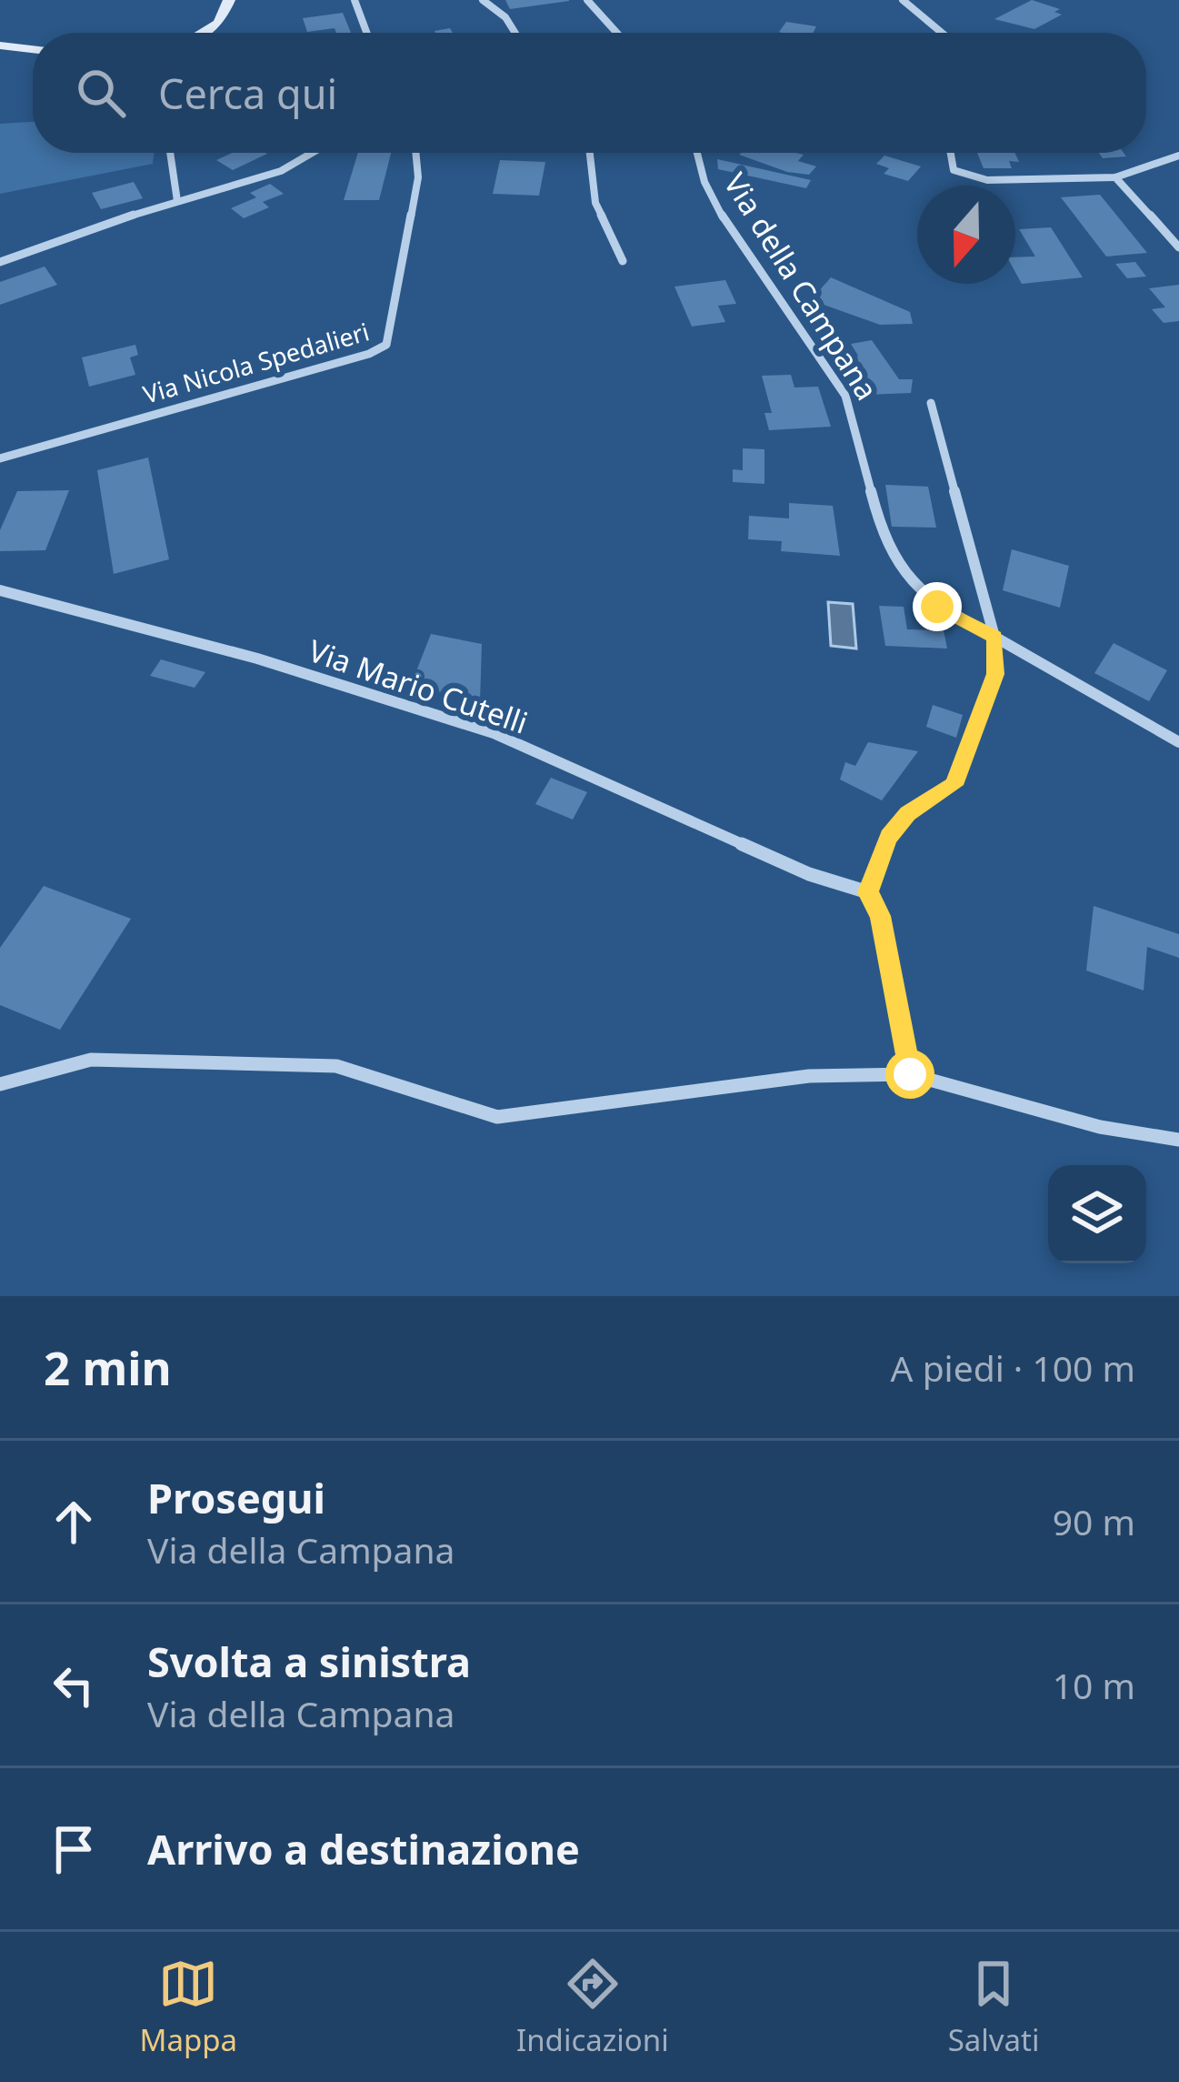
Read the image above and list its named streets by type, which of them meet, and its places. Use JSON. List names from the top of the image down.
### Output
{
  "streets": {
    "street": ["Via della Campana", "Via Nicola Spedalieri", "Via Mario Cutelli"]
  },
  "north": "bottom",
  "page": {
    "search": "Cerca qui",
    "heading": ["2 min", "A piedi · 100 m"],
    "list": [
      ["Prosegui", "Via della Campana", "90 m"],
      ["Svolta a sinistra", "Via della Campana", "10 m"],
      "Arrivo a destinazione"
    ],
    "nav": ["Mappa", "Indicazioni", "Salvati"]
  }
}
